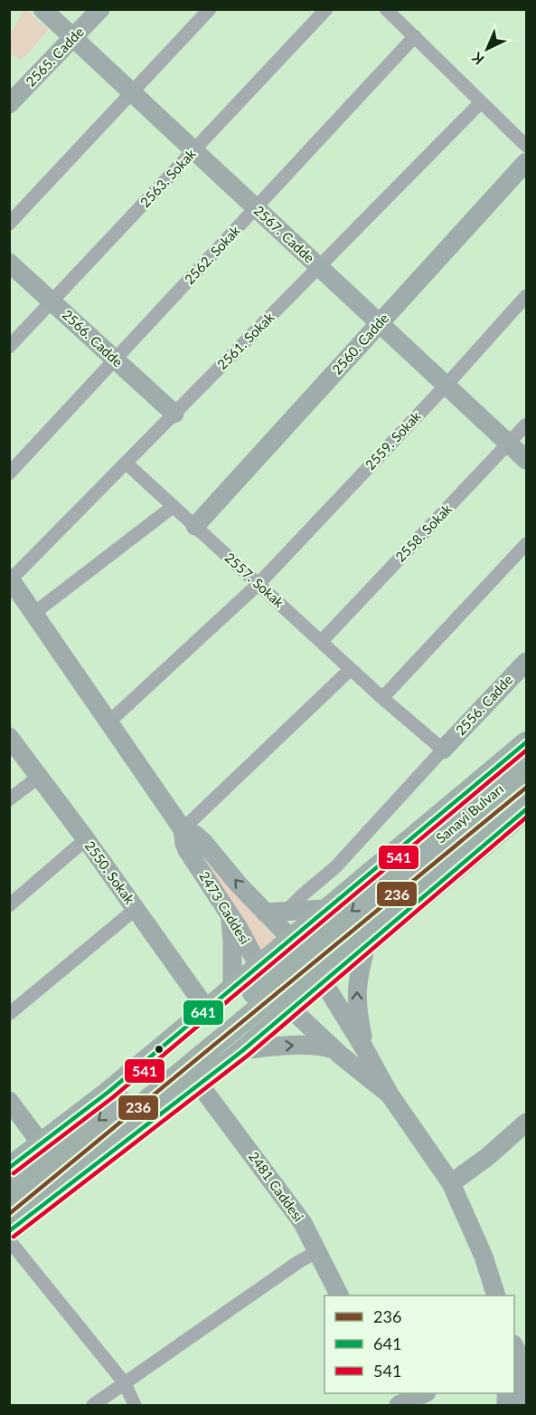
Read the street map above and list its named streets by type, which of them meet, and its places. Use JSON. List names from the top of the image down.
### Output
{
  "streets": {
    "main road": ["Sanayi Bulvarı"],
    "street": [
      "2565. Cadde",
      "2563. Sokak",
      "2567. Cadde",
      "2562. Sokak",
      "2566. Cadde",
      "2561. Sokak",
      "2560. Cadde",
      "2559. Sokak",
      "2558. Sokak",
      "2557. Sokak",
      "2556. Cadde",
      "2550. Sokak",
      "2473 Caddesi",
      "2481 Caddesi"
    ]
  },
  "crossings": [
    ["2565. Cadde", "2567. Cadde"],
    ["2563. Sokak", "2567. Cadde"],
    ["2563. Sokak", "2566. Cadde"],
    ["2567. Cadde", "2562. Sokak"],
    ["2567. Cadde", "2561. Sokak"],
    ["2567. Cadde", "2560. Cadde"],
    ["2567. Cadde", "2559. Sokak"],
    ["2567. Cadde", "2558. Sokak"],
    ["2562. Sokak", "2566. Cadde"],
    ["2566. Cadde", "2561. Sokak"],
    ["2561. Sokak", "2557. Sokak"],
    ["2561. Sokak", "2473 Caddesi"],
    ["2560. Cadde", "2557. Sokak"],
    ["2559. Sokak", "2557. Sokak"],
    ["2559. Sokak", "2473 Caddesi"],
    ["2558. Sokak", "2557. Sokak"],
    ["2557. Sokak", "2556. Cadde"]
  ],
  "lines": ["transit line 641", "transit line 541", "transit line 236"],
  "legend": ["236", "641", "541"],
  "north": "bottom left"
}
